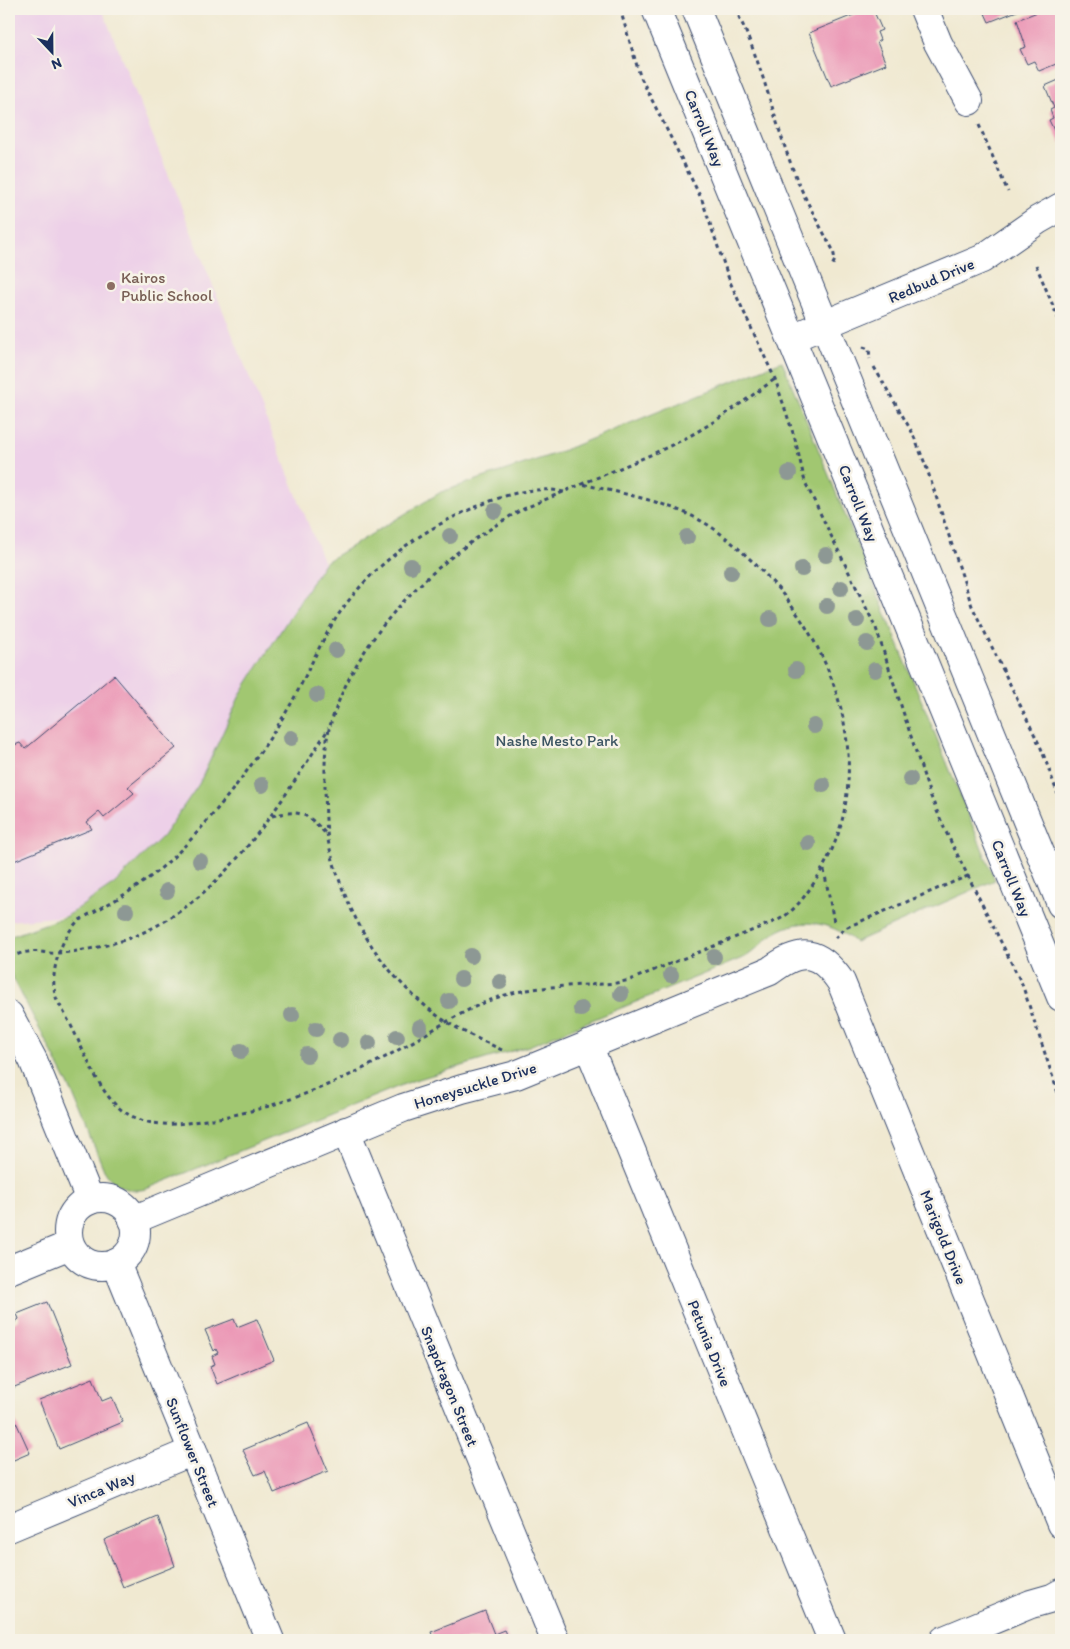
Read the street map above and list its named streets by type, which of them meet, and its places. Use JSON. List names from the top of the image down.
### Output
{
  "streets": {
    "street": [
      "Carroll Way",
      "Redbud Drive",
      "Honeysuckle Drive",
      "Marigold Drive",
      "Petunia Drive",
      "Snapdragon Street",
      "Sunflower Street",
      "Vinca Way"
    ]
  },
  "crossings": [
    ["Carroll Way", "Redbud Drive"],
    ["Honeysuckle Drive", "Marigold Drive"],
    ["Honeysuckle Drive", "Petunia Drive"],
    ["Honeysuckle Drive", "Snapdragon Street"],
    ["Honeysuckle Drive", "Sunflower Street"],
    ["Sunflower Street", "Vinca Way"]
  ],
  "parks": ["Nashe Mesto Park"],
  "places": ["Kairos Public School"],
  "north": "bottom"
}
